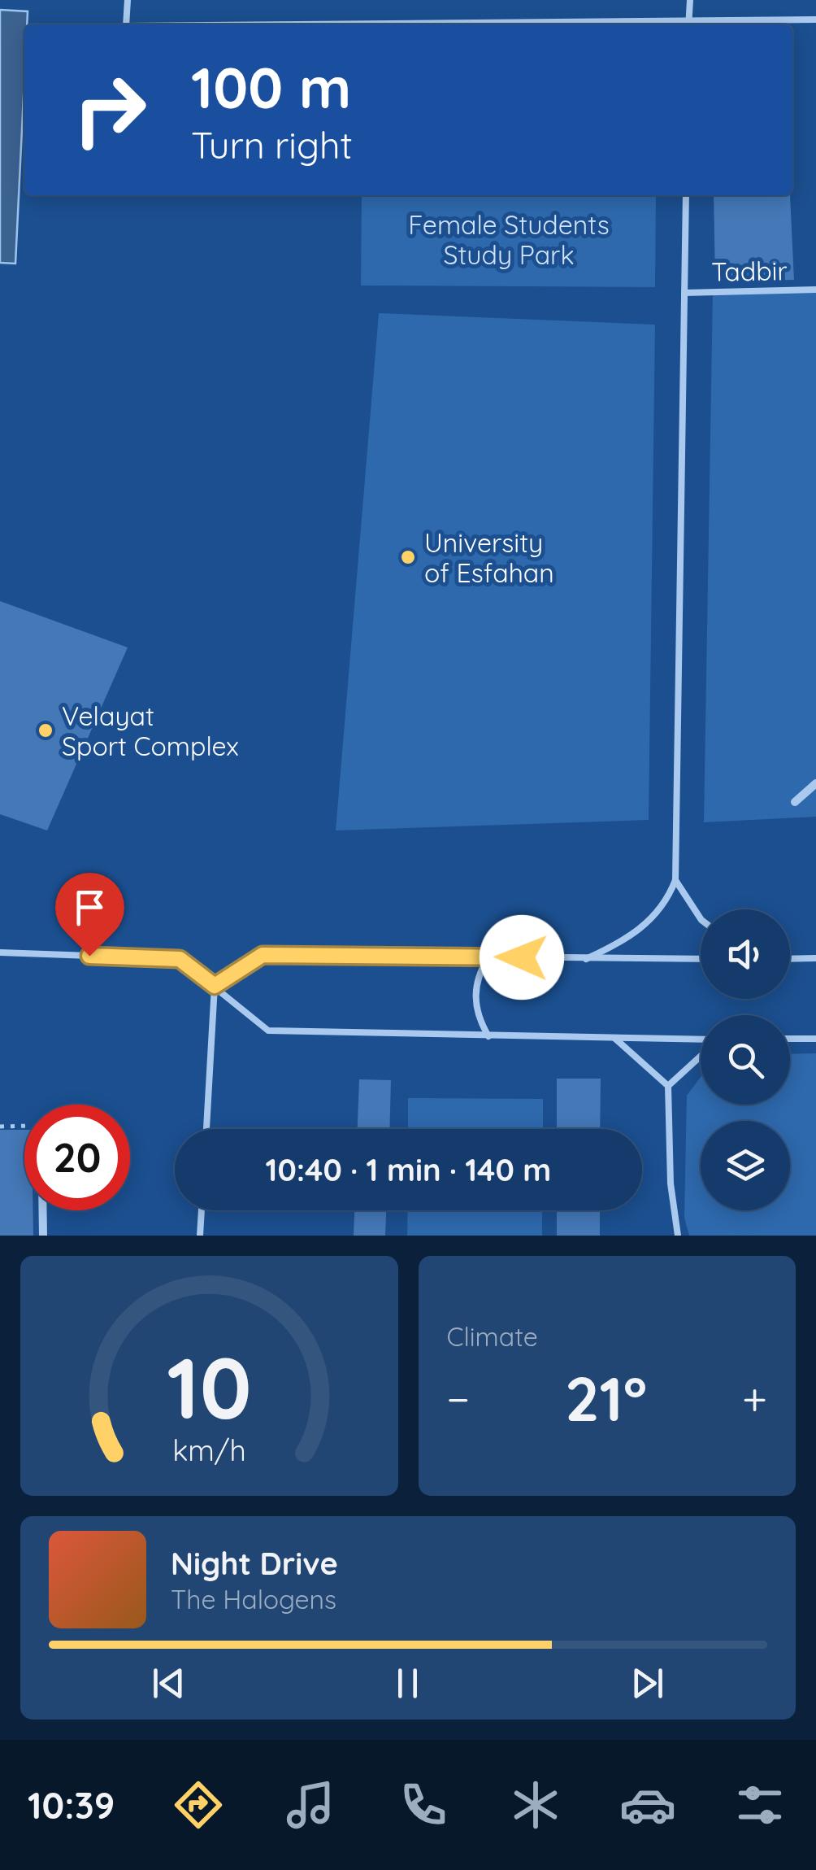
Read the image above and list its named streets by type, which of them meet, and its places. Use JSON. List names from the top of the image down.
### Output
{
  "streets": {
    "lane": ["Tadbir"]
  },
  "parks": ["Female Students Study Park"],
  "places": ["University of Esfahan", "Velayat Sport Complex"],
  "page": {
    "turn": ["100 m", "Turn right"],
    "limit": "20",
    "trip": "10:40 · 1 min · 140 m",
    "tile": "Climate",
    "heat": ["−", "21°", "+"],
    "song": ["Night Drive", "The Halogens"],
    "tabs": "10:39",
    "gauge": ["10", "km/h"]
  }
}
